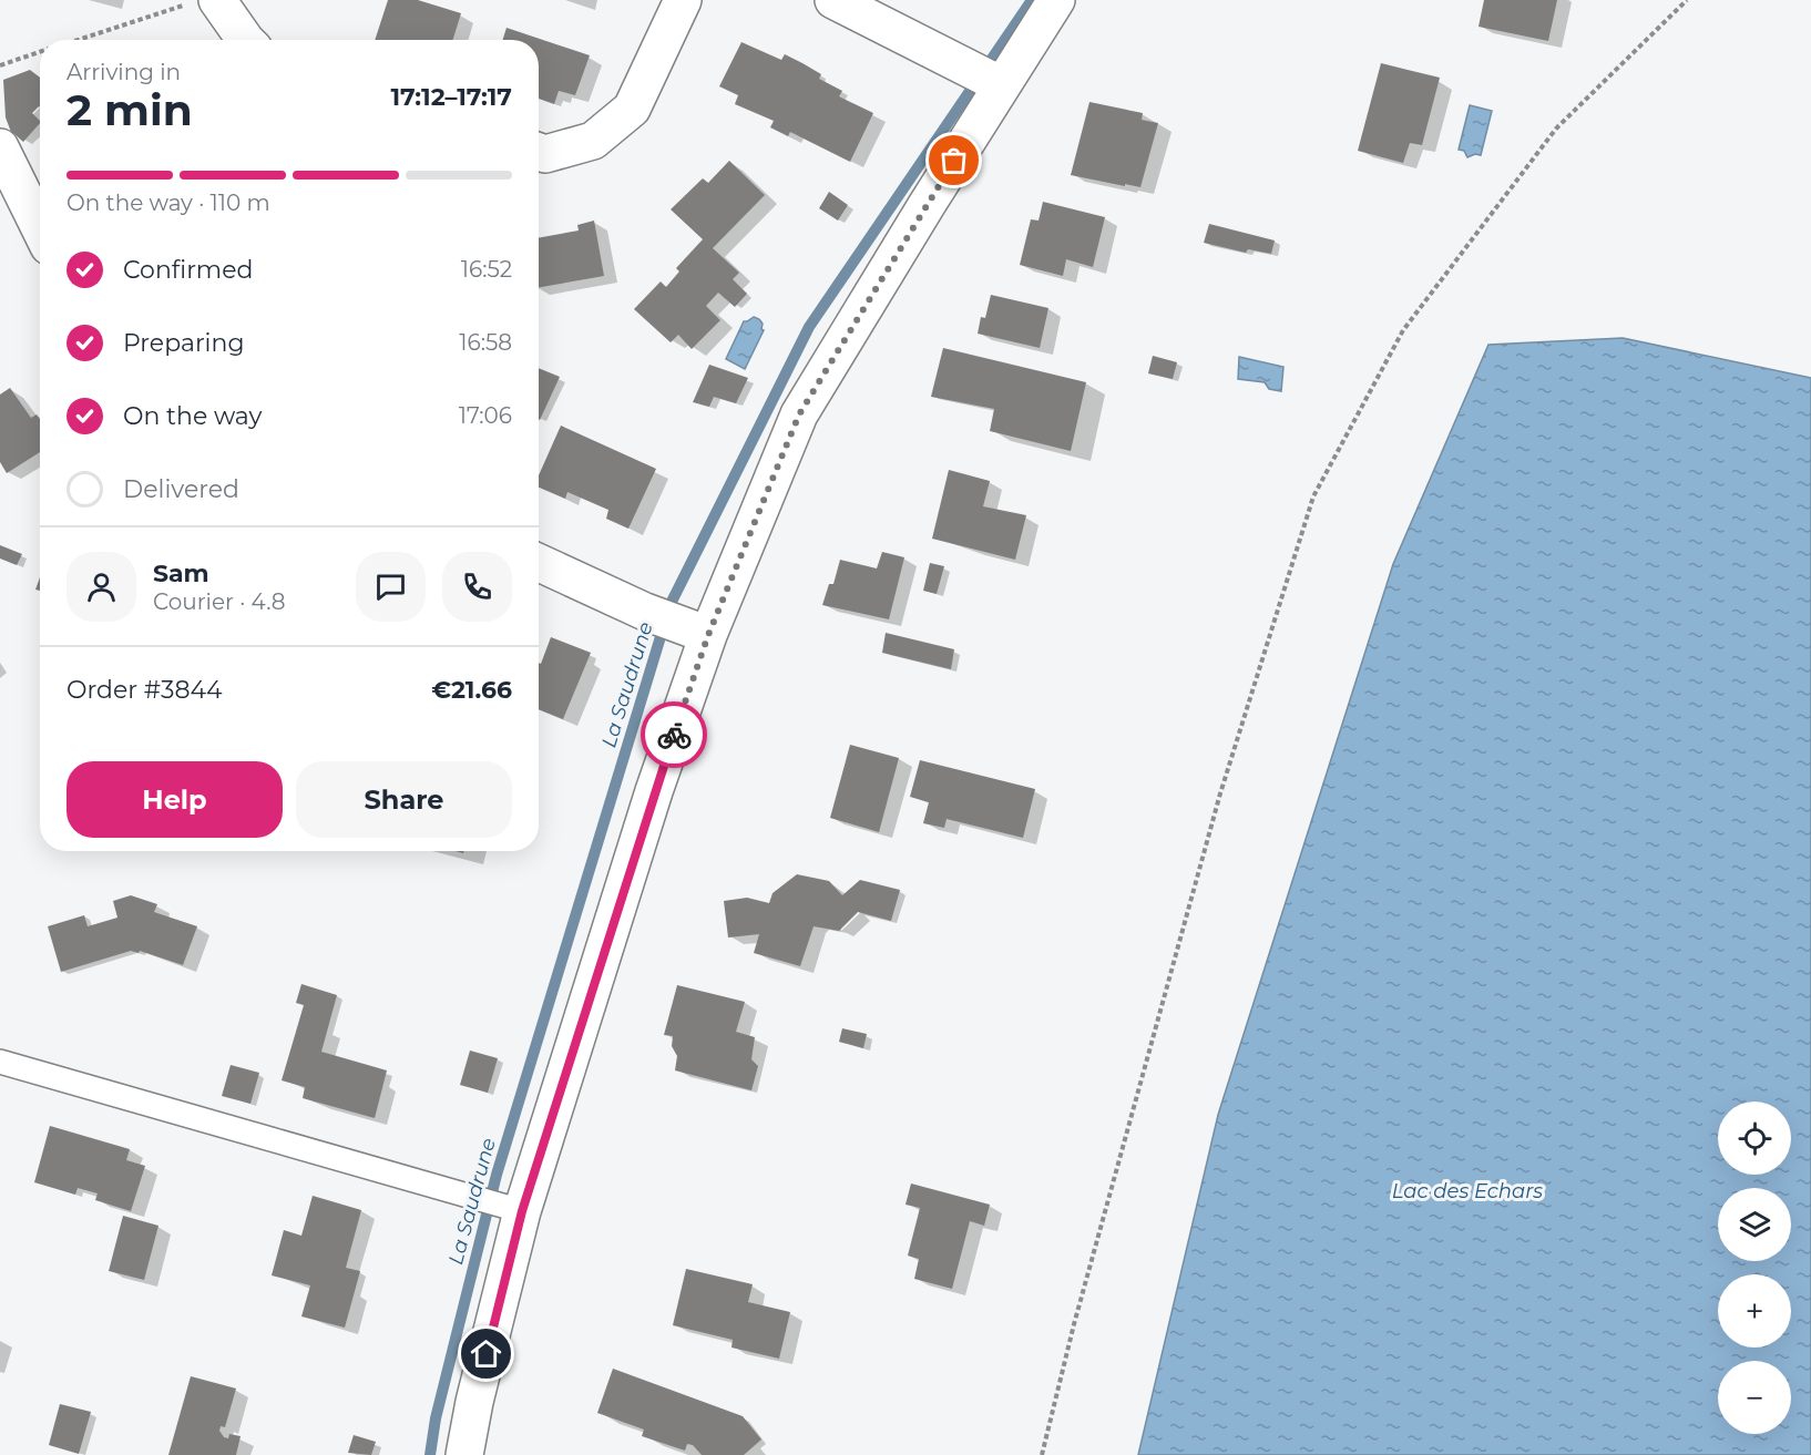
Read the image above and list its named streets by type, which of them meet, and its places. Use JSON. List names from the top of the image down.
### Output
{
  "water": ["La Saudrune", "Lac des Echars"],
  "page": {
    "heading": ["2 min", "Arriving in", "17:12–17:17"],
    "panel": [
      "Sam",
      "Courier · 4.8",
      "Order #3844",
      "€21.66"
    ],
    "bar": "On the way · 110 m",
    "list": [
      ["Confirmed", "16:52"],
      ["Preparing", "16:58"],
      ["On the way", "17:06"],
      "Delivered"
    ],
    "buttons": ["Help", "Share"],
    "map_buttons": ["+", "−"]
  }
}
